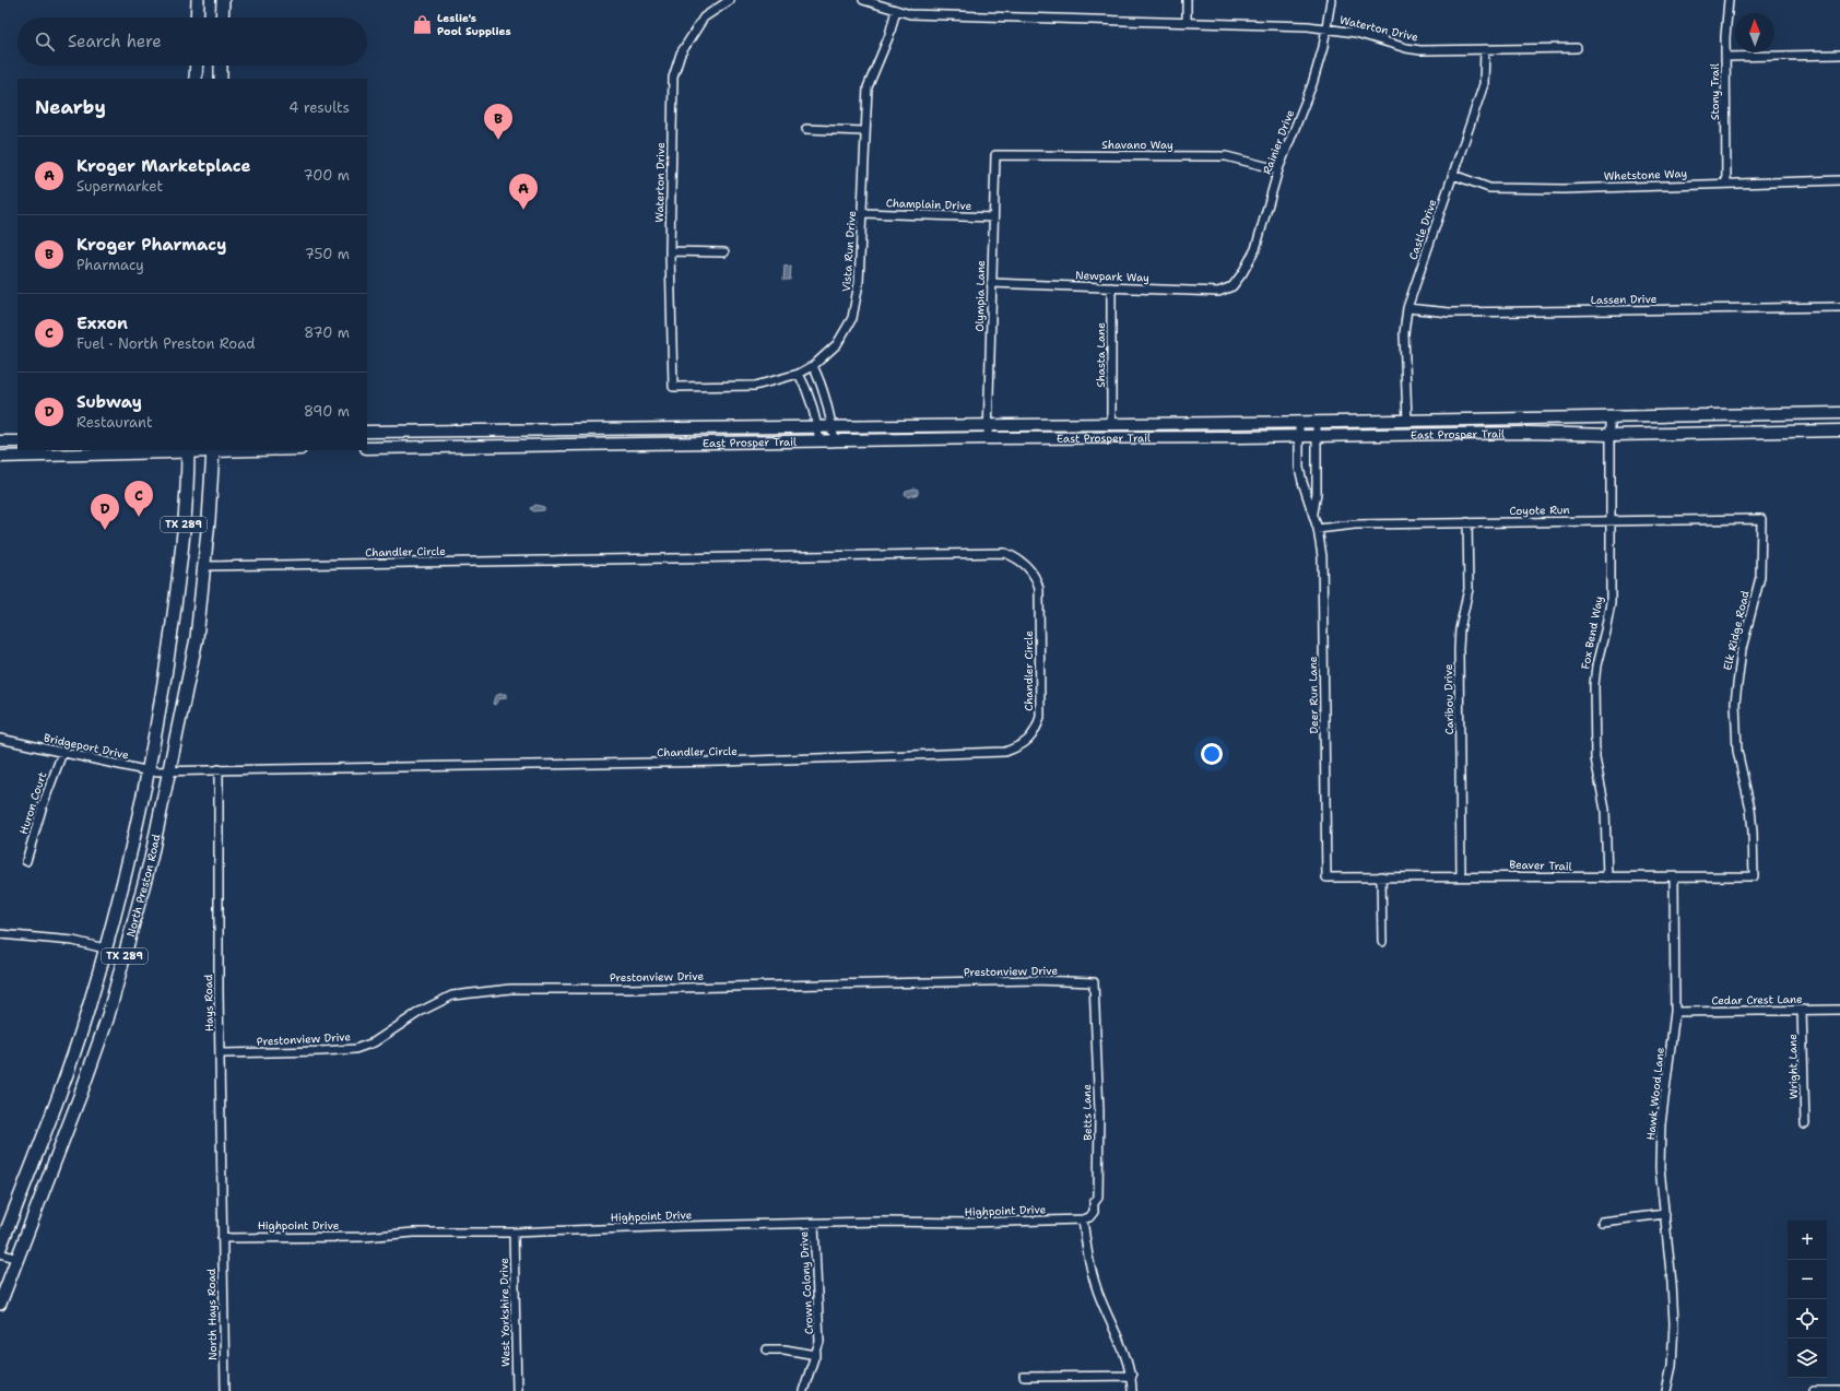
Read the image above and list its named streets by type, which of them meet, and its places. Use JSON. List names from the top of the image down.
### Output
{
  "streets": {
    "main road": ["East Prosper Trail", "TX 289", "North Preston Road"],
    "street": [
      "Waterton Drive",
      "Stony Trail",
      "Rainier Drive",
      "Shavano Way",
      "Whetstone Way",
      "Champlain Drive",
      "Castle Drive",
      "Vista Run Drive",
      "Newpark Way",
      "Olympia Lane",
      "Lassen Drive",
      "Shasta Lane",
      "Coyote Run",
      "Chandler Circle",
      "Elk Ridge Road",
      "Fox Bend Way",
      "Deer Run Lane",
      "Caribou Drive",
      "Bridgeport Drive",
      "Huron Court",
      "Beaver Trail",
      "Prestonview Drive",
      "Cedar Crest Lane",
      "Hays Road",
      "Wright Lane",
      "Hawk Wood Lane",
      "Betts Lane",
      "Highpoint Drive",
      "Crown Colony Drive",
      "West Yorkshire Drive",
      "North Hays Road"
    ]
  },
  "crossings": [
    ["Waterton Drive", "Rainier Drive"],
    ["Waterton Drive", "Castle Drive"],
    ["Waterton Drive", "Vista Run Drive"],
    ["Stony Trail", "Whetstone Way"],
    ["Rainier Drive", "Shavano Way"],
    ["Rainier Drive", "Newpark Way"],
    ["Shavano Way", "Olympia Lane"],
    ["Whetstone Way", "Castle Drive"],
    ["Champlain Drive", "Vista Run Drive"],
    ["Champlain Drive", "Olympia Lane"],
    ["Castle Drive", "Lassen Drive"],
    ["Castle Drive", "East Prosper Trail"],
    ["Newpark Way", "Olympia Lane"],
    ["Newpark Way", "Shasta Lane"],
    ["Olympia Lane", "East Prosper Trail"],
    ["Shasta Lane", "East Prosper Trail"],
    ["East Prosper Trail", "Fox Bend Way"],
    ["East Prosper Trail", "Deer Run Lane"],
    ["Coyote Run", "Elk Ridge Road"],
    ["Coyote Run", "Fox Bend Way"],
    ["Coyote Run", "Deer Run Lane"],
    ["Coyote Run", "Caribou Drive"],
    ["Chandler Circle", "Bridgeport Drive"],
    ["Chandler Circle", "North Preston Road"],
    ["Chandler Circle", "Hays Road"],
    ["Elk Ridge Road", "Beaver Trail"],
    ["Fox Bend Way", "Beaver Trail"],
    ["Deer Run Lane", "Beaver Trail"],
    ["Caribou Drive", "Beaver Trail"],
    ["Bridgeport Drive", "Huron Court"],
    ["Bridgeport Drive", "North Preston Road"],
    ["Beaver Trail", "Hawk Wood Lane"],
    ["Prestonview Drive", "Hays Road"],
    ["Prestonview Drive", "Betts Lane"],
    ["Cedar Crest Lane", "Wright Lane"],
    ["Cedar Crest Lane", "Hawk Wood Lane"],
    ["Hays Road", "Highpoint Drive"],
    ["Hays Road", "North Hays Road"],
    ["Betts Lane", "Highpoint Drive"],
    ["Highpoint Drive", "Crown Colony Drive"],
    ["Highpoint Drive", "West Yorkshire Drive"],
    ["Highpoint Drive", "North Hays Road"]
  ],
  "places": {
    "shop": ["Leslie's Pool Supplies"]
  },
  "north": "top",
  "page": {
    "search": "Search here",
    "heading": ["Nearby", "4 results"],
    "pins": [
      "B",
      "A",
      "C",
      "D"
    ],
    "list": [
      {
        "mark": "A",
        "name": "Kroger Marketplace",
        "note": "Supermarket",
        "value": "700 m"
      },
      {
        "mark": "B",
        "name": "Kroger Pharmacy",
        "note": "Pharmacy",
        "value": "750 m"
      },
      {
        "mark": "C",
        "name": "Exxon",
        "note": "Fuel · North Preston Road",
        "value": "870 m"
      },
      {
        "mark": "D",
        "name": "Subway",
        "note": "Restaurant",
        "value": "890 m"
      }
    ],
    "map_buttons": ["+", "−"]
  }
}
